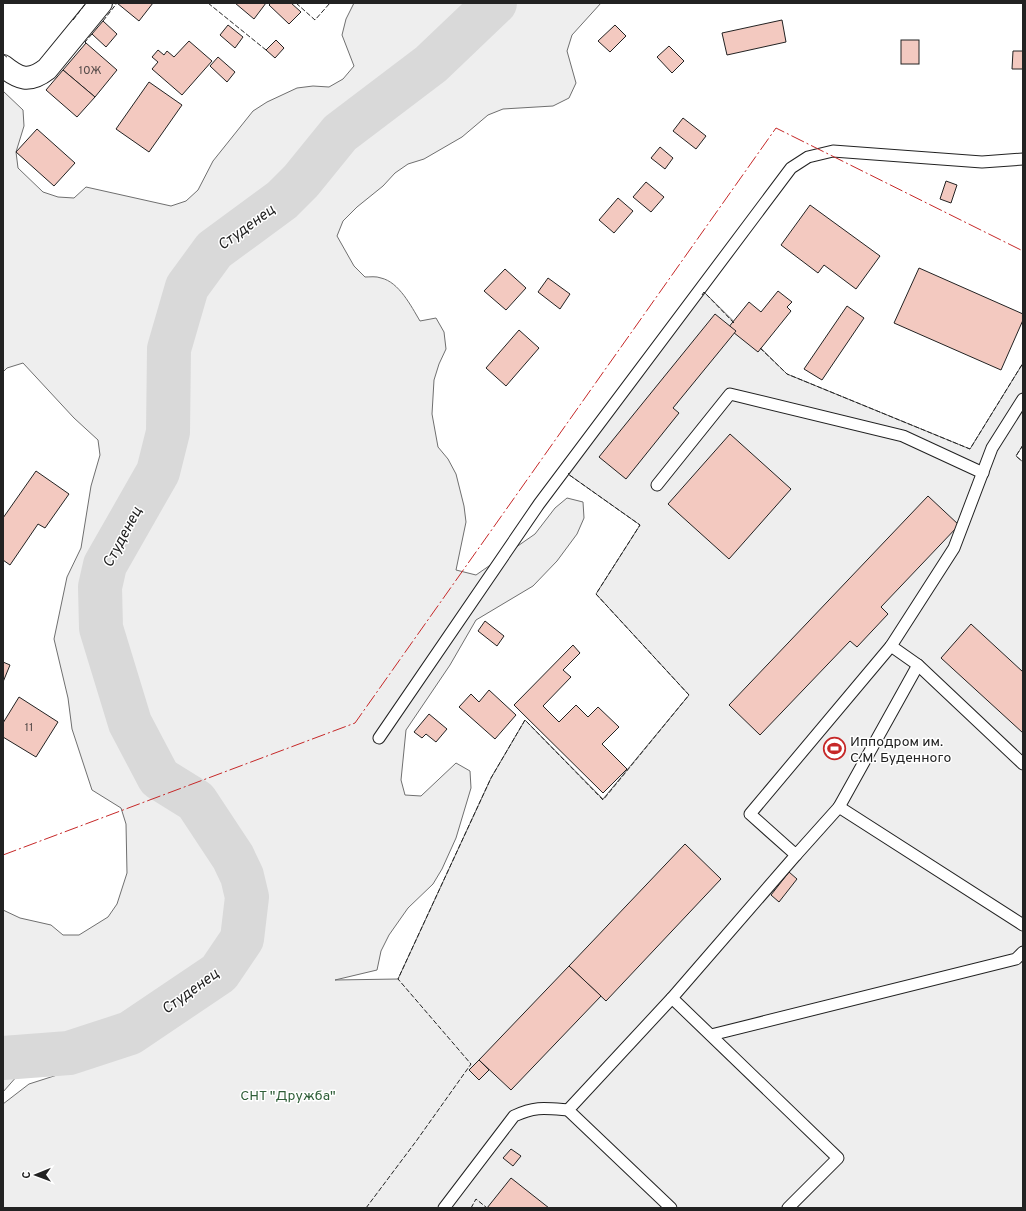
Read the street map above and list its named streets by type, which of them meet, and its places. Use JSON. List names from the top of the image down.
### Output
{
  "water": ["Студенец"],
  "parks": ["СНТ \"Дружба\""],
  "places": {
    "sports": ["Ипподром им. С.М. Буденного"]
  },
  "house_numbers": ["10Ж", "11"],
  "north": "left"
}
